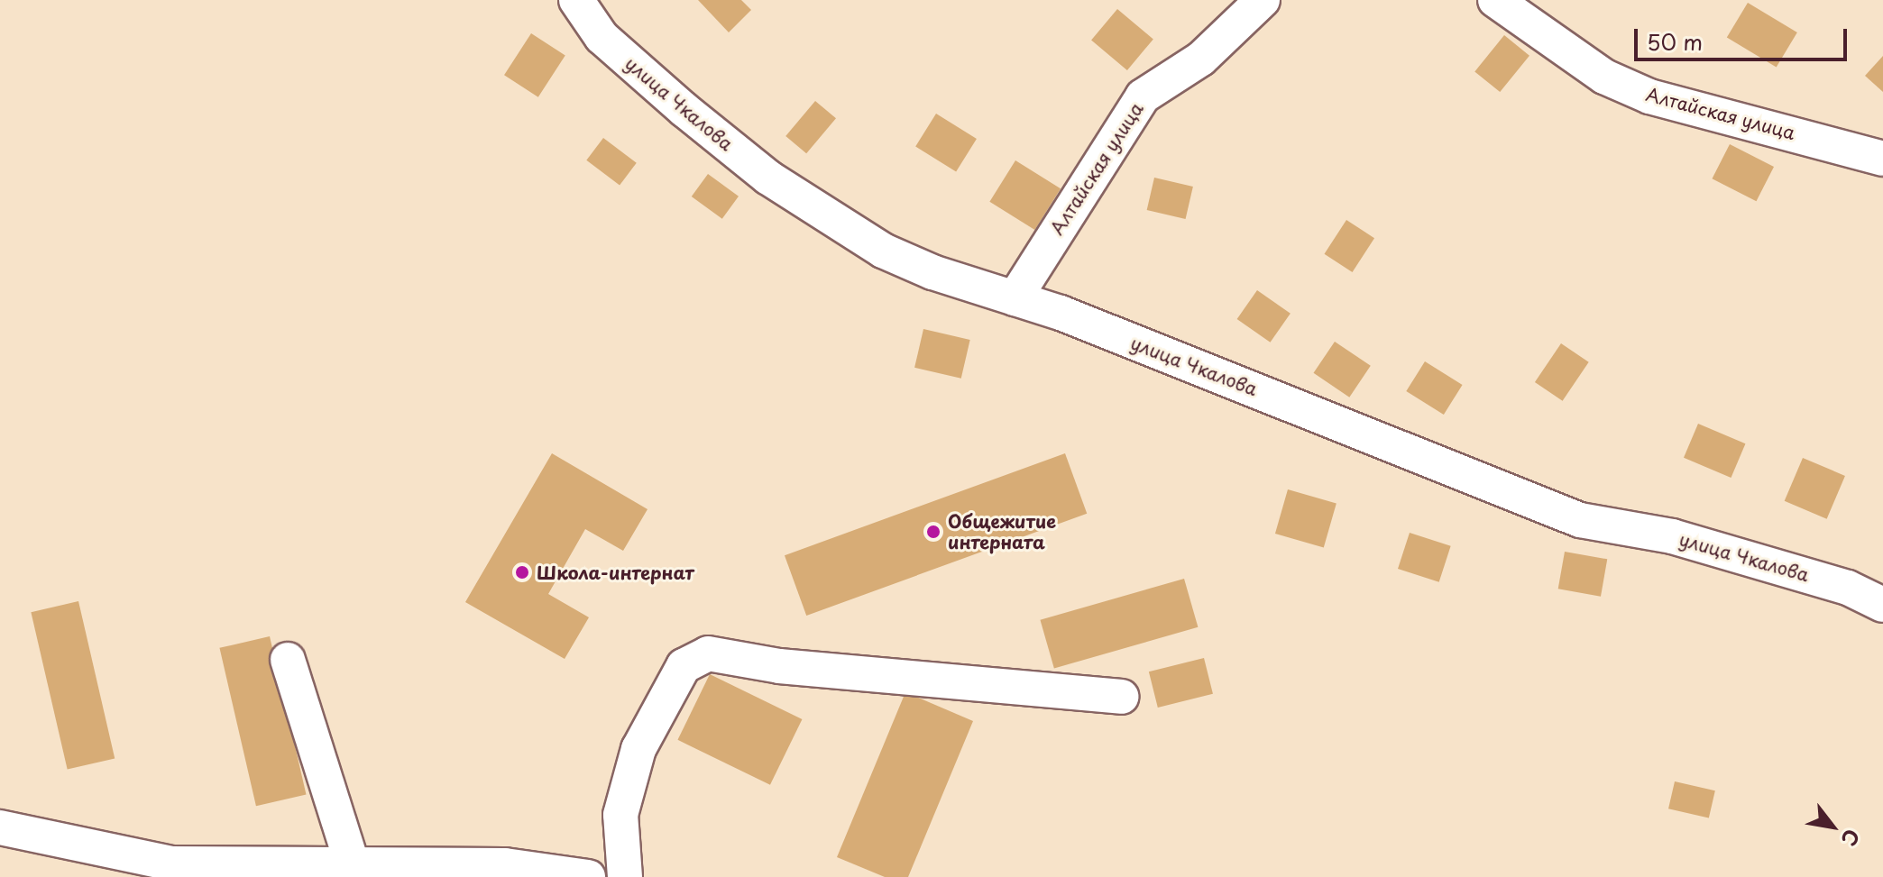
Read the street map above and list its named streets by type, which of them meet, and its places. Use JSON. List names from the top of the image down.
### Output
{
  "streets": {
    "street": ["улица Чкалова", "Алтайская улица"]
  },
  "crossings": [
    ["улица Чкалова", "Алтайская улица"]
  ],
  "places": ["Общежитие интерната", "Школа-интернат"],
  "scale_bar": "50 m",
  "north": "bottom right"
}
